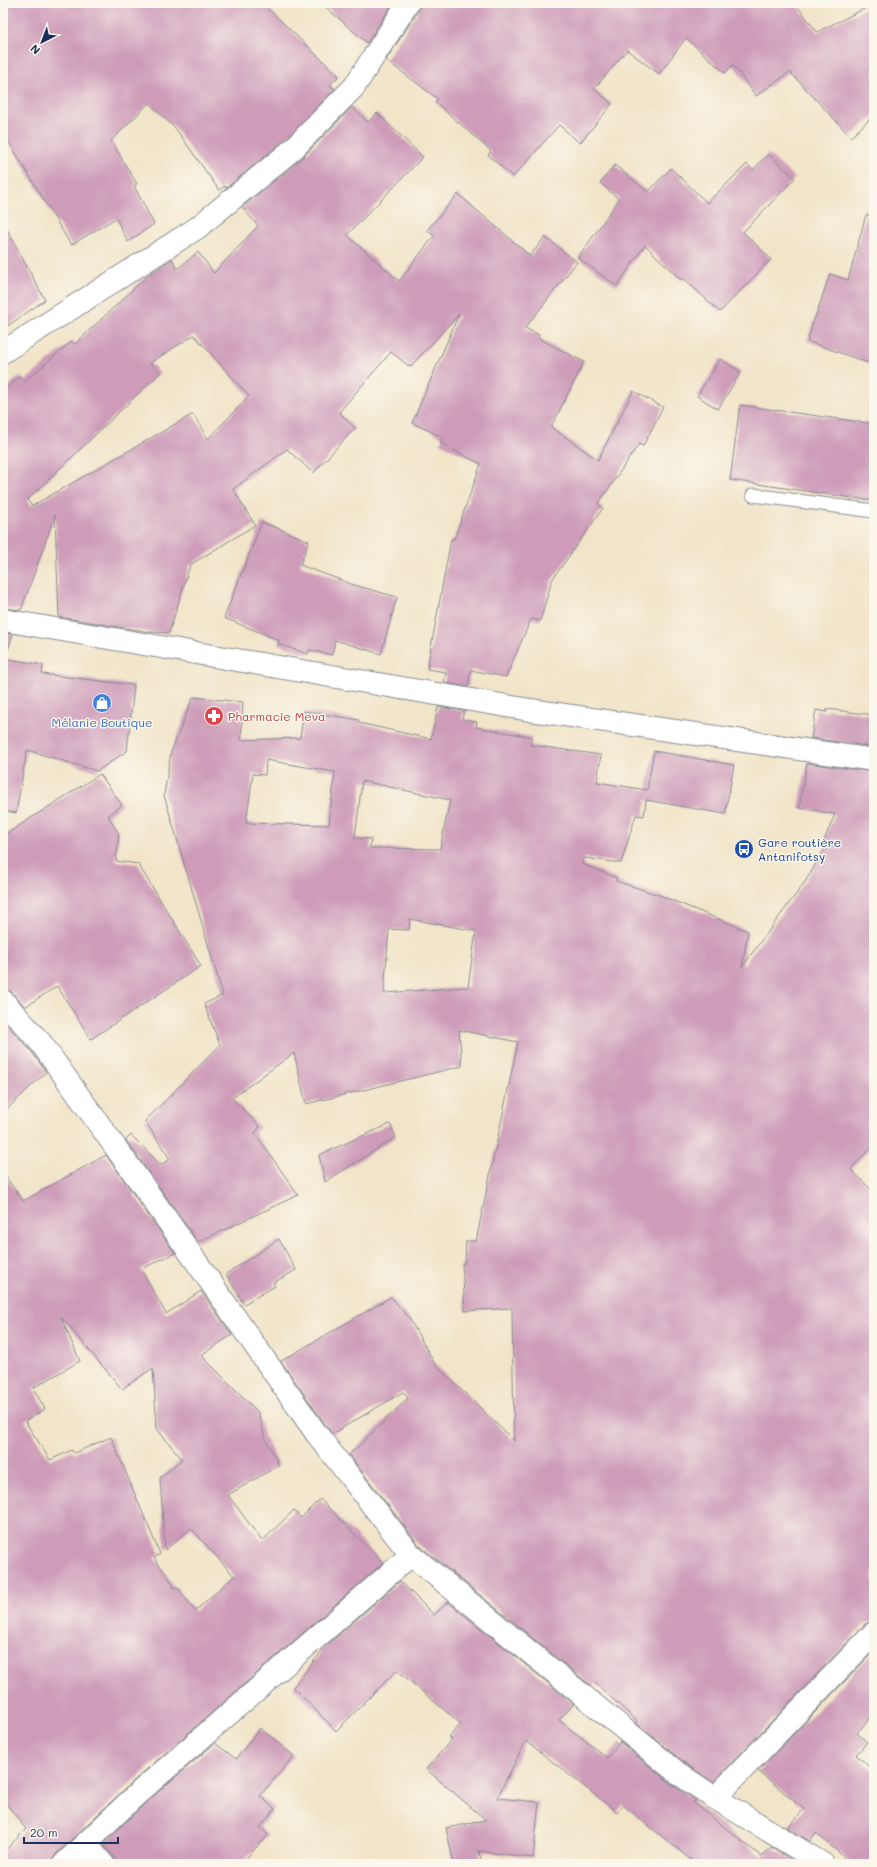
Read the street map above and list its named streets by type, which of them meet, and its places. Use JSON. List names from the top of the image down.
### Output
{
  "places": {
    "shop": ["Mélanie Boutique"],
    "pharmacy": ["Pharmacie Meva"],
    "bus stop": ["Gare routière Antanifotsy"]
  },
  "scale_bar": "20 m",
  "north": "bottom left"
}
